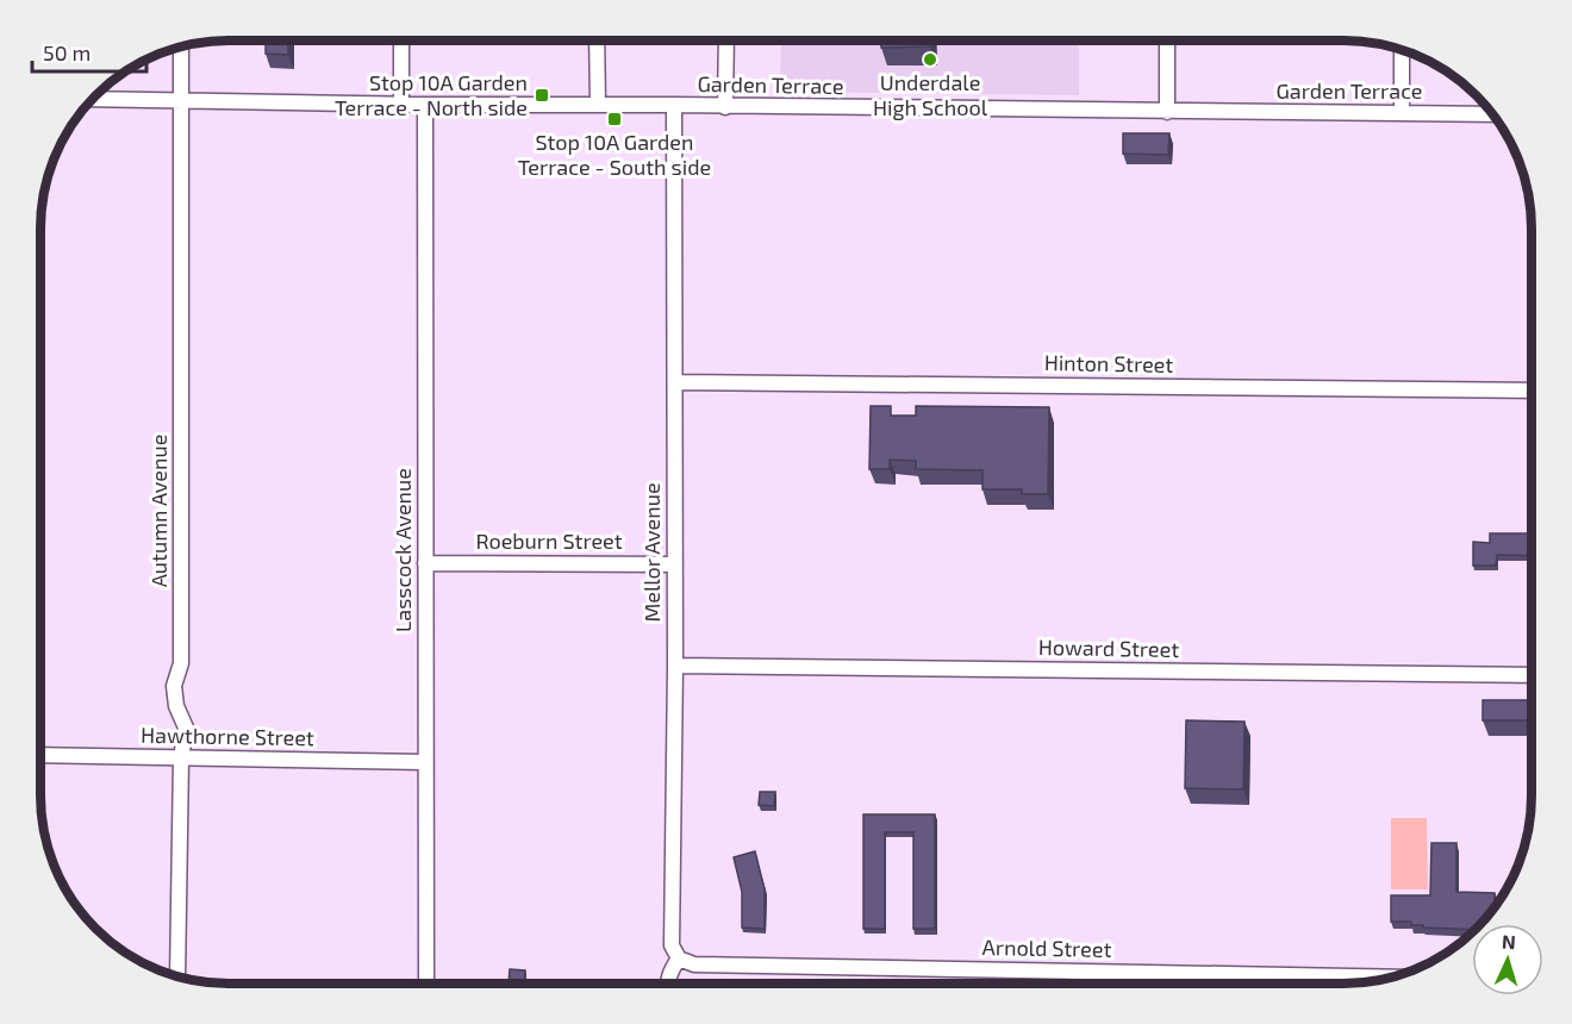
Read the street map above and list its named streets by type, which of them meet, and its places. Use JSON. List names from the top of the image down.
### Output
{
  "streets": {
    "street": [
      "Garden Terrace",
      "Hinton Street",
      "Autumn Avenue",
      "Roeburn Street",
      "Lasscock Avenue",
      "Mellor Avenue",
      "Howard Street",
      "Hawthorne Street",
      "Arnold Street"
    ]
  },
  "crossings": [
    ["Garden Terrace", "Autumn Avenue"],
    ["Garden Terrace", "Lasscock Avenue"],
    ["Garden Terrace", "Mellor Avenue"],
    ["Hinton Street", "Mellor Avenue"],
    ["Autumn Avenue", "Hawthorne Street"],
    ["Roeburn Street", "Lasscock Avenue"],
    ["Roeburn Street", "Mellor Avenue"],
    ["Lasscock Avenue", "Hawthorne Street"],
    ["Mellor Avenue", "Howard Street"],
    ["Mellor Avenue", "Arnold Street"]
  ],
  "places": {
    "other": ["Underdale High School"],
    "transit": ["Stop 10A Garden Terrace - North side", "Stop 10A Garden Terrace - South side"]
  },
  "scale_bar": "50 m",
  "north": "top"
}
